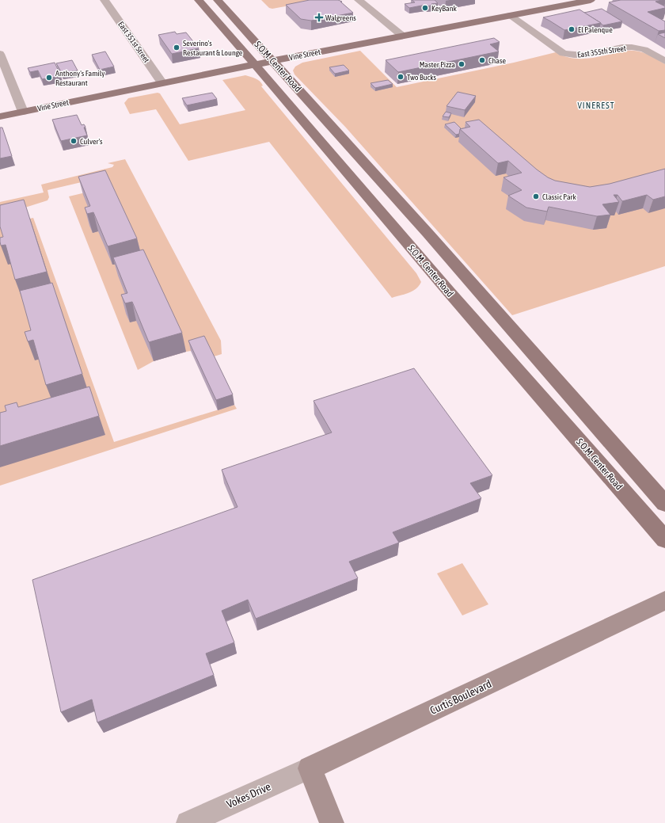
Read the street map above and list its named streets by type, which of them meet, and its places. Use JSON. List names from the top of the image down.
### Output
{
  "streets": {
    "main road": ["Vine Street", "S.O.M. Center Road"],
    "street": [
      "East 351st Street",
      "East 355th Street",
      "Curtis Boulevard",
      "Vokes Drive"
    ]
  },
  "crossings": [
    ["East 351st Street", "Vine Street"],
    ["East 355th Street", "Vine Street"],
    ["Vine Street", "S.O.M. Center Road"],
    ["Curtis Boulevard", "Vokes Drive"]
  ],
  "districts": ["VINEREST"],
  "places": {
    "other": [
      "KeyBank",
      "El Palenque",
      "Severino's Restaurant & Lounge",
      "Chase",
      "Master Pizza",
      "Two Bucks",
      "Anthony's Family Restaurant",
      "Culver's",
      "Classic Park"
    ],
    "health": ["Walgreens"]
  }
}
